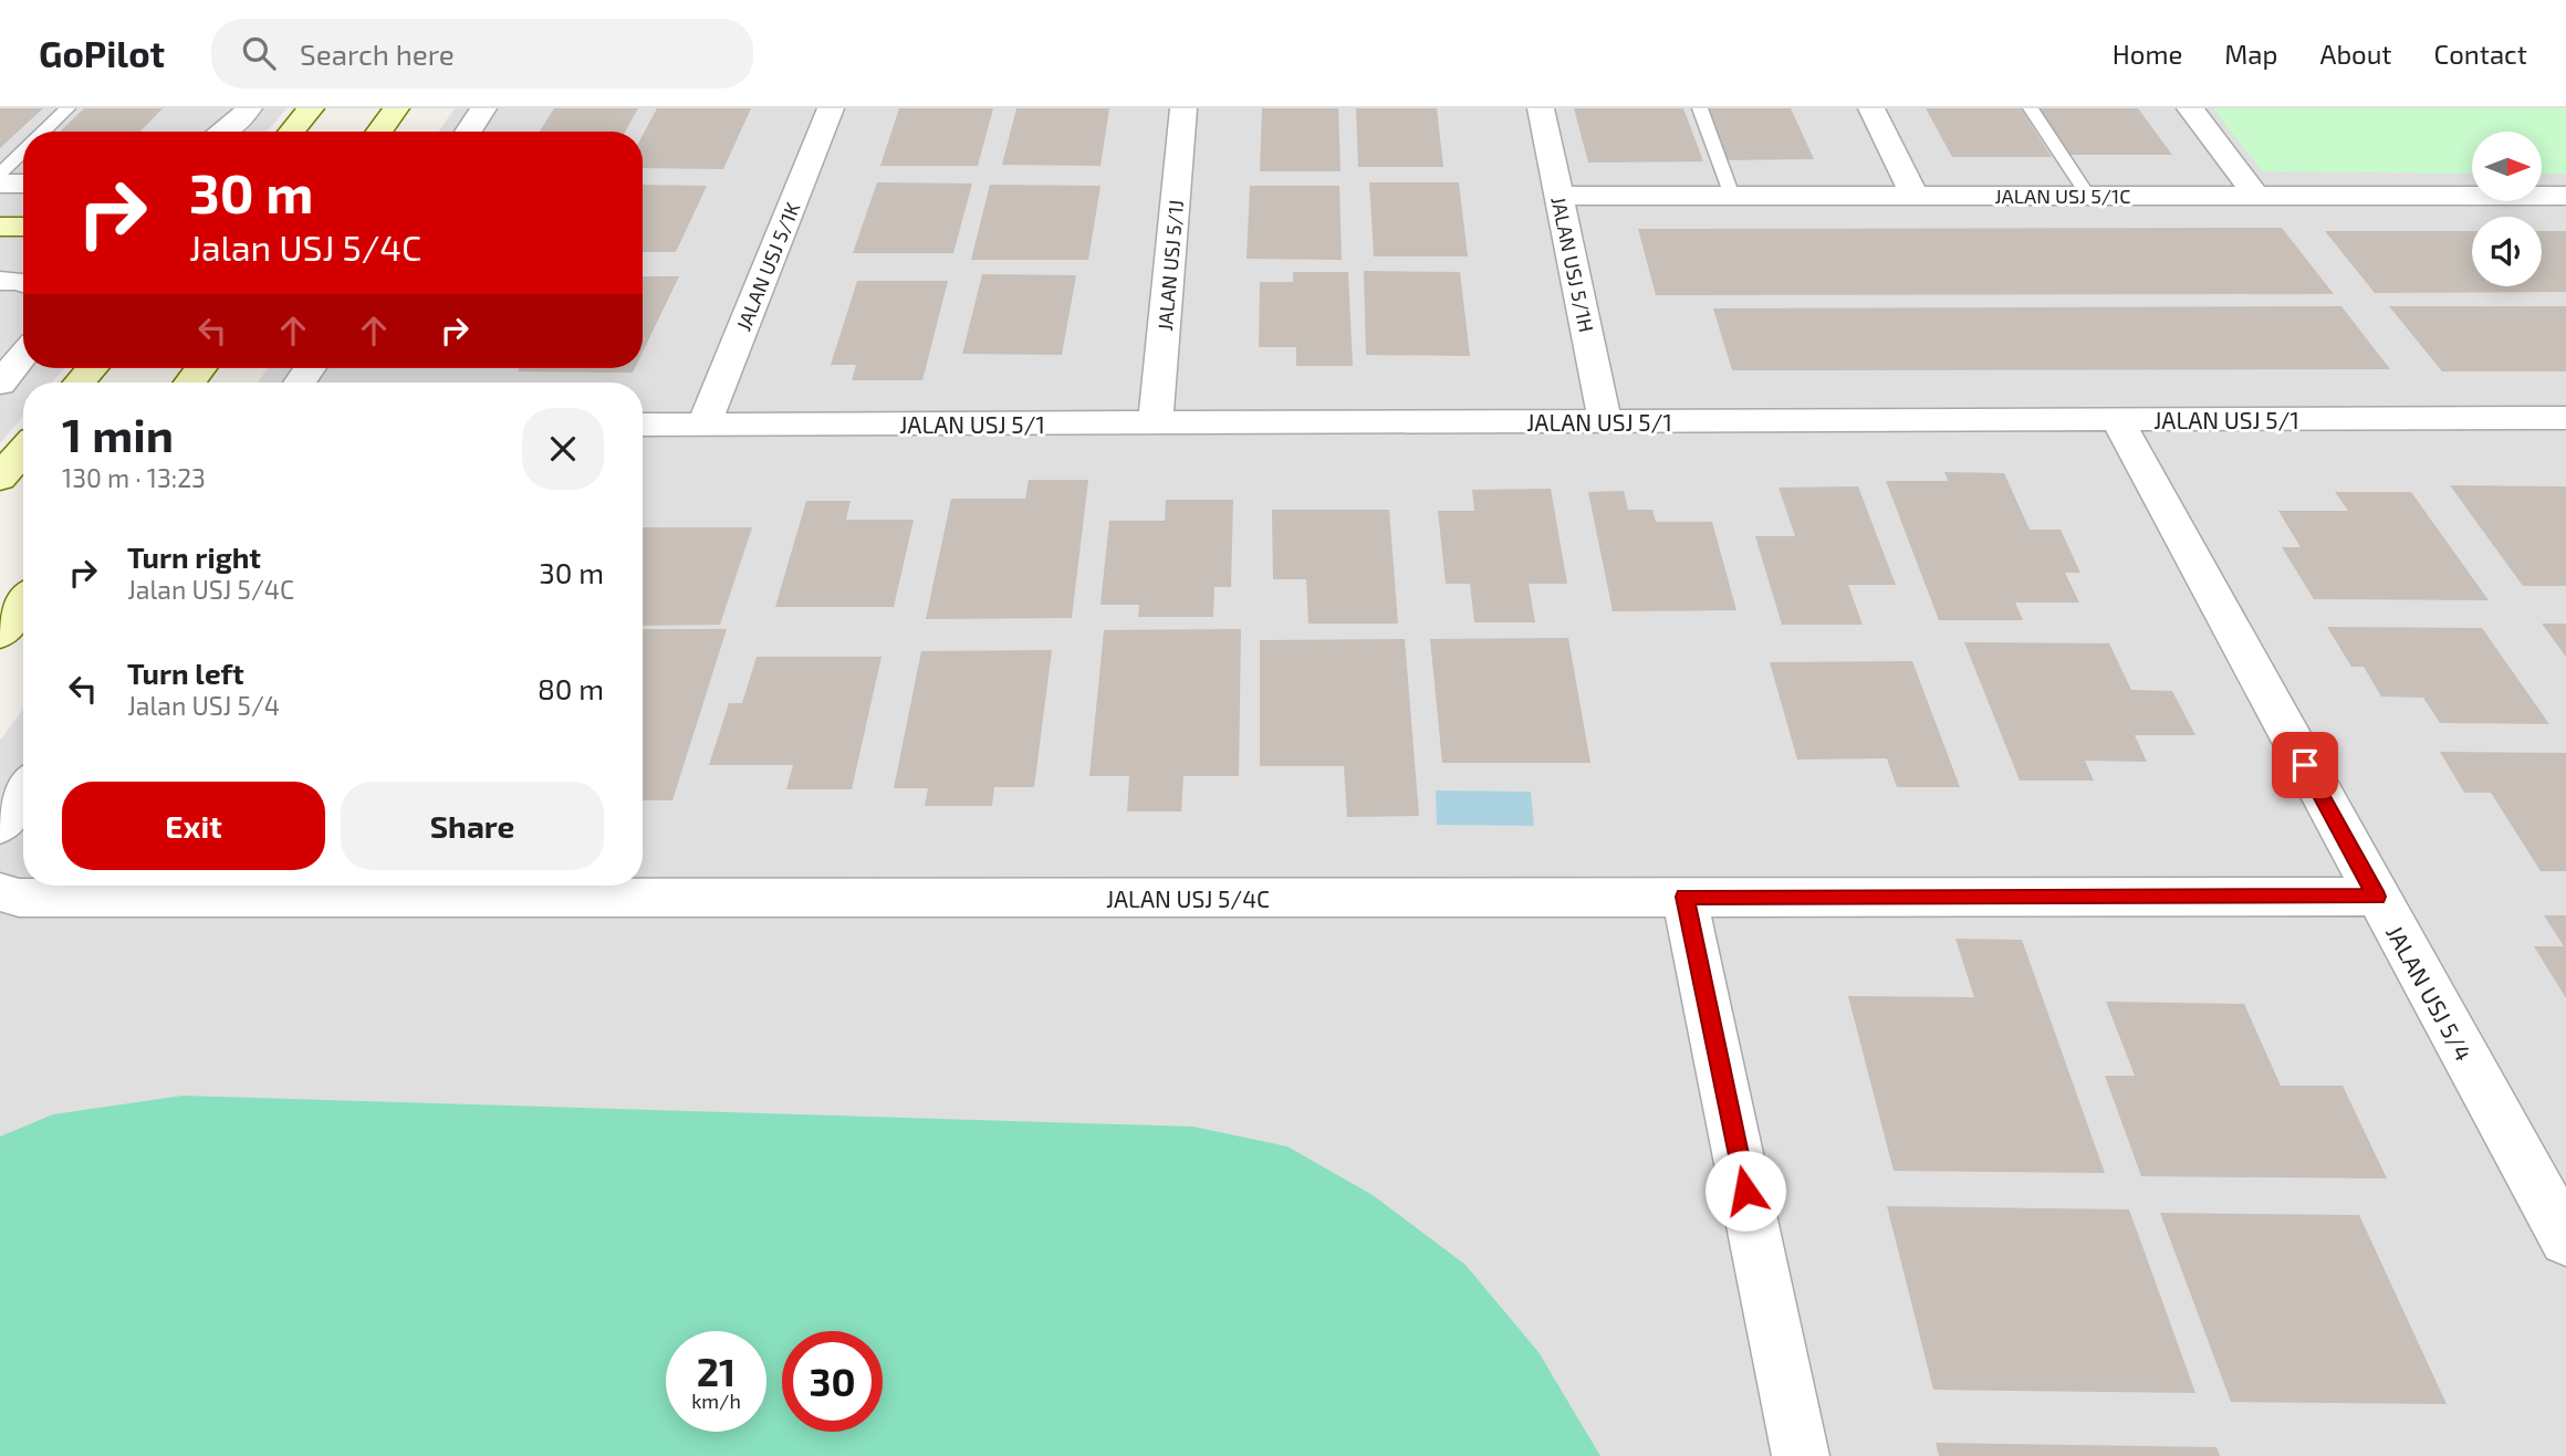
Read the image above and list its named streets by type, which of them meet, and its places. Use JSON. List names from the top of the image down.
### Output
{
  "streets": {
    "street": [
      "JALAN USJ 5/1C",
      "JALAN USJ 5/1H",
      "JALAN USJ 5/1J",
      "JALAN USJ 5/1K",
      "JALAN USJ 5/1",
      "JALAN USJ 5/4C",
      "JALAN USJ 5/4"
    ]
  },
  "crossings": [
    ["JALAN USJ 5/1C", "JALAN USJ 5/1H"],
    ["JALAN USJ 5/1H", "JALAN USJ 5/1"],
    ["JALAN USJ 5/1J", "JALAN USJ 5/1"],
    ["JALAN USJ 5/1K", "JALAN USJ 5/1"],
    ["JALAN USJ 5/1", "JALAN USJ 5/4"],
    ["JALAN USJ 5/4C", "JALAN USJ 5/4"]
  ],
  "north": "right",
  "page": {
    "header": "GoPilot",
    "search": "Search here",
    "nav": [
      "Home",
      "Map",
      "About",
      "Contact"
    ],
    "turn": ["30 m", "Jalan USJ 5/4C"],
    "heading": ["1 min", "130 m · 13:23"],
    "list": [
      {
        "name": "Turn right",
        "note": "Jalan USJ 5/4C",
        "value": "30 m"
      },
      {
        "name": "Turn left",
        "note": "Jalan USJ 5/4",
        "value": "80 m"
      }
    ],
    "buttons": ["Exit", "Share"],
    "speed": "21 km/h",
    "limit": "30"
  }
}
